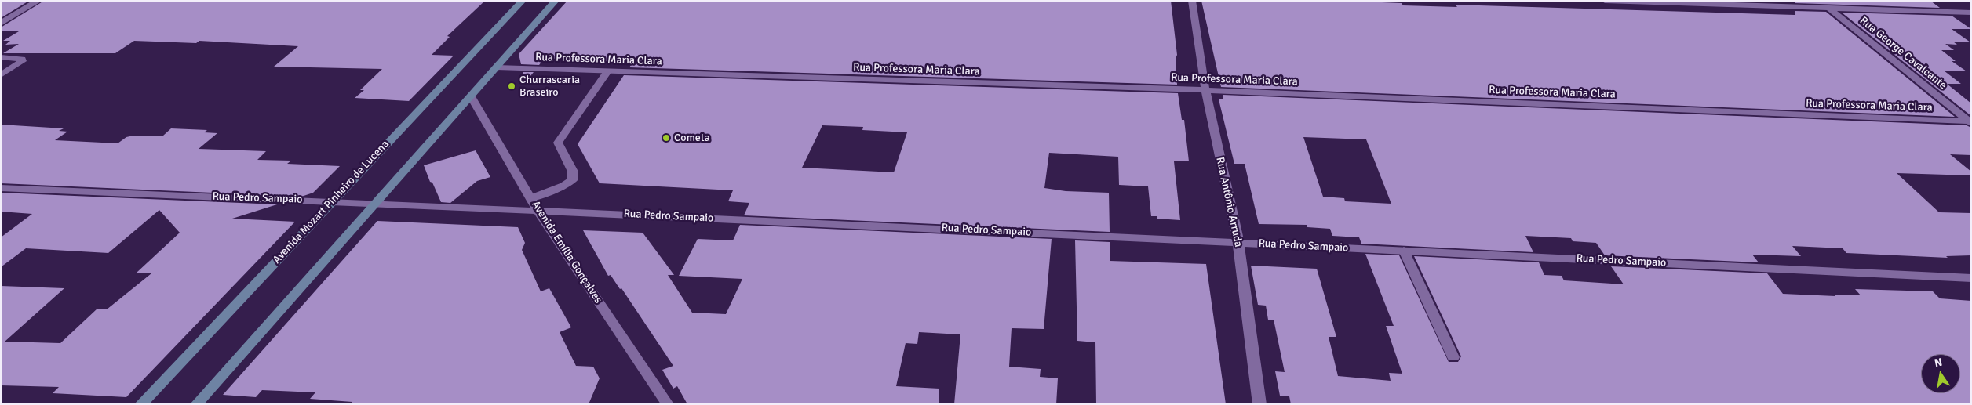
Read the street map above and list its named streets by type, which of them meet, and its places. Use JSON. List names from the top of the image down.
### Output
{
  "streets": {
    "main road": ["Avenida Mozart Pinheiro de Lucena"],
    "street": [
      "Rua George Cavalcante",
      "Rua Professora Maria Clara",
      "Rua Pedro Sampaio",
      "Rua Antônio Arruda",
      "Avenida Emília Gonçalves"
    ]
  },
  "crossings": [
    ["Rua George Cavalcante", "Rua Professora Maria Clara"],
    ["Rua Professora Maria Clara", "Rua Antônio Arruda"],
    ["Rua Pedro Sampaio", "Avenida Mozart Pinheiro de Lucena"],
    ["Rua Pedro Sampaio", "Rua Antônio Arruda"],
    ["Rua Pedro Sampaio", "Avenida Emília Gonçalves"]
  ],
  "places": ["Churrascaria Braseiro", "Cometa"],
  "north": "top"
}
